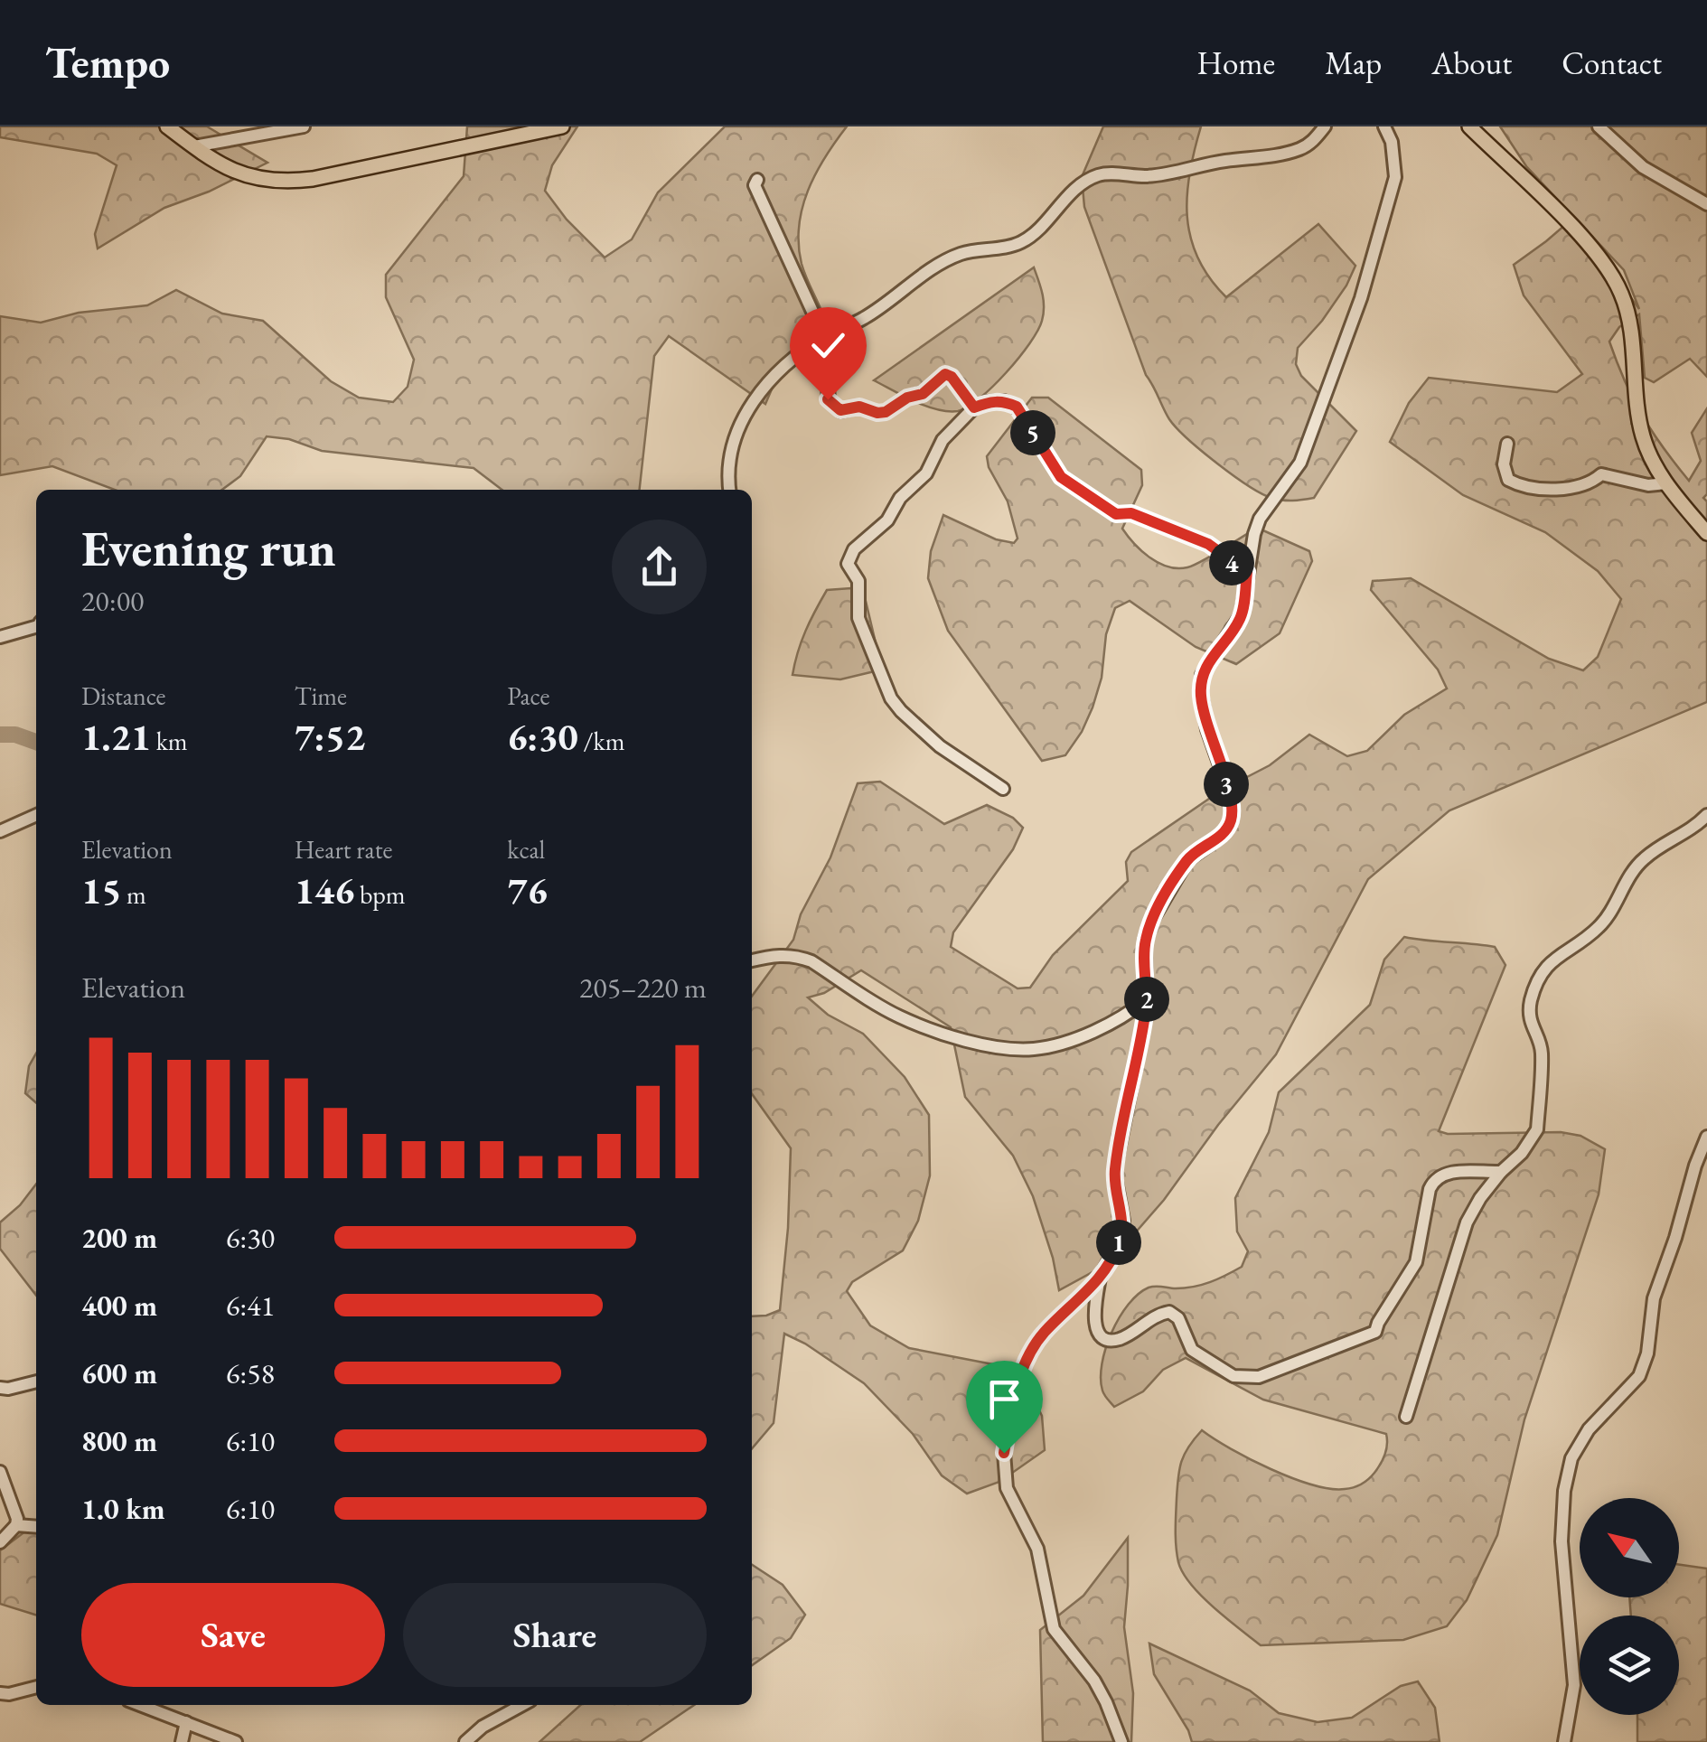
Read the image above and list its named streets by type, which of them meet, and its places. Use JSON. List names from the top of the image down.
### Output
{
  "north": "top left",
  "page": {
    "header": "Tempo",
    "nav": [
      "Home",
      "Map",
      "About",
      "Contact"
    ],
    "pins": [
      "5",
      "4",
      "3",
      "2",
      "1"
    ],
    "heading": ["Evening run", "20:00"],
    "stats": [
      ["Distance", "1.21 km"],
      ["Time", "7:52"],
      ["Pace", "6:30 /km"],
      ["Elevation", "15 m"],
      ["Heart rate", "146 bpm"],
      ["kcal", "76"]
    ],
    "chart": ["Elevation", "205–220 m"],
    "list": [
      {
        "name": "200 m",
        "note": "6:30"
      },
      {
        "name": "400 m",
        "note": "6:41"
      },
      {
        "name": "600 m",
        "note": "6:58"
      },
      {
        "name": "800 m",
        "note": "6:10"
      },
      {
        "name": "1.0 km",
        "note": "6:10"
      }
    ],
    "buttons": ["Save", "Share"]
  }
}
